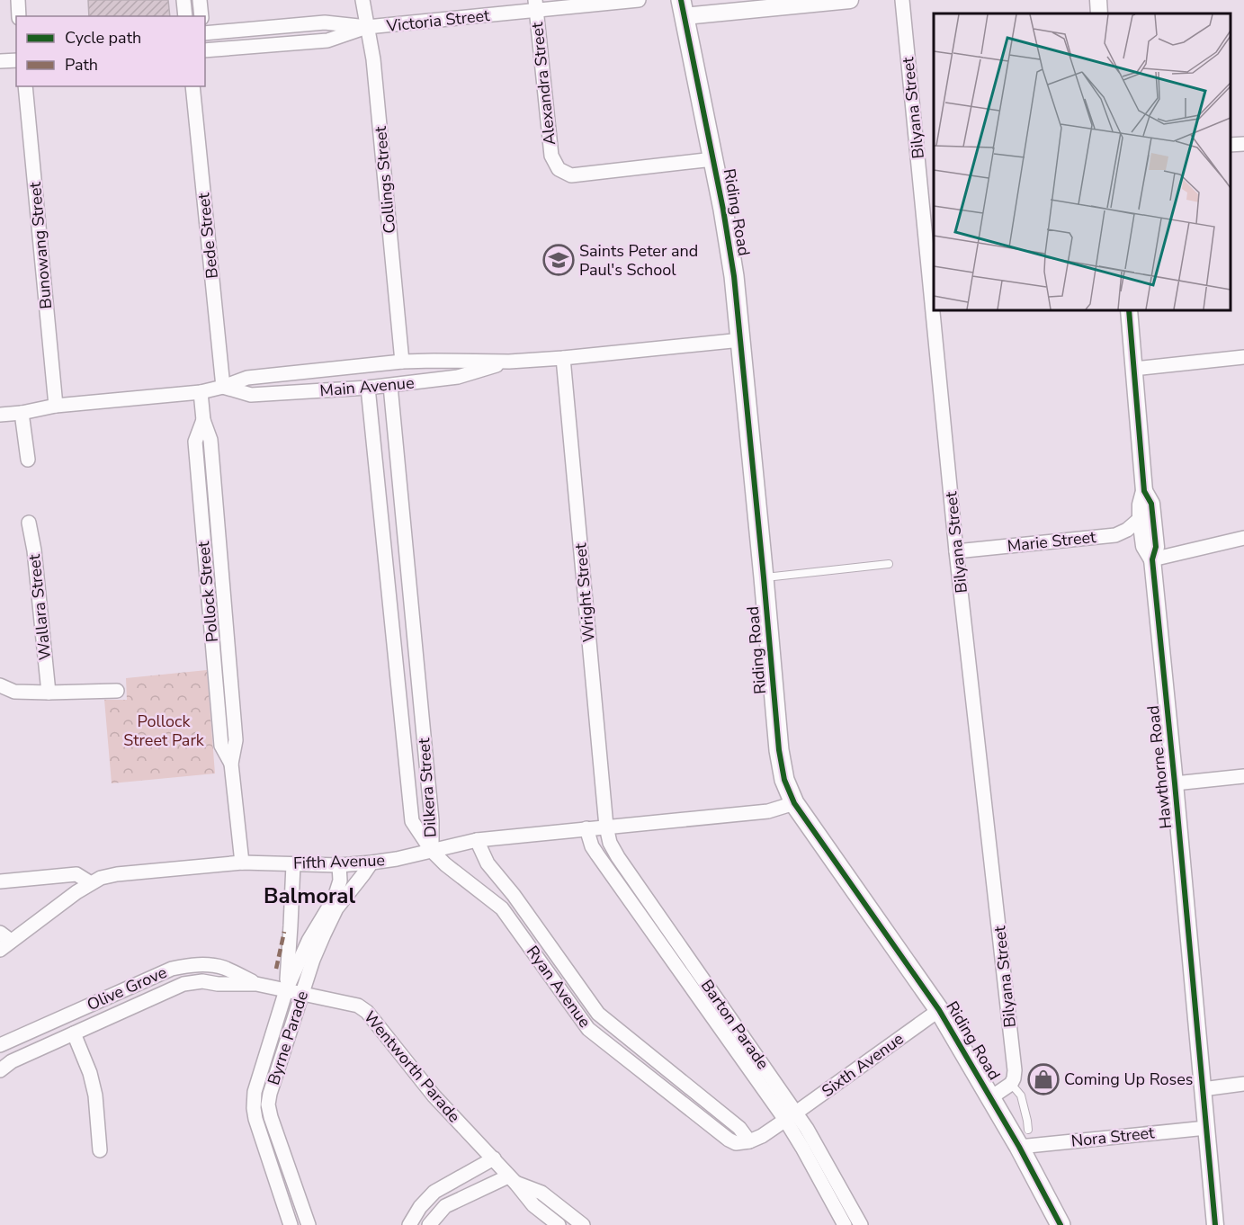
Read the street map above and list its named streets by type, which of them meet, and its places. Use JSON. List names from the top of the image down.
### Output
{
  "streets": {
    "main road": ["Riding Road"],
    "street": [
      "Victoria Street",
      "Alexandra Street",
      "Bilyana Street",
      "Collings Street",
      "Bede Street",
      "Bunowang Street",
      "Main Avenue",
      "Marie Street",
      "Pollock Street",
      "Wright Street",
      "Wallara Street",
      "Hawthorne Road",
      "Dilkera Street",
      "Fifth Avenue",
      "Ryan Avenue",
      "Olive Grove",
      "Barton Parade",
      "Byrne Parade",
      "Sixth Avenue",
      "Wentworth Parade",
      "Nora Street"
    ]
  },
  "crossings": [
    ["Victoria Street", "Alexandra Street"],
    ["Victoria Street", "Collings Street"],
    ["Alexandra Street", "Riding Road"],
    ["Bilyana Street", "Marie Street"],
    ["Collings Street", "Main Avenue"],
    ["Riding Road", "Main Avenue"],
    ["Riding Road", "Fifth Avenue"],
    ["Riding Road", "Sixth Avenue"],
    ["Riding Road", "Nora Street"],
    ["Bede Street", "Main Avenue"],
    ["Bunowang Street", "Main Avenue"],
    ["Main Avenue", "Pollock Street"],
    ["Main Avenue", "Wright Street"],
    ["Main Avenue", "Dilkera Street"],
    ["Marie Street", "Hawthorne Road"],
    ["Pollock Street", "Fifth Avenue"],
    ["Wright Street", "Fifth Avenue"],
    ["Wright Street", "Barton Parade"],
    ["Hawthorne Road", "Nora Street"],
    ["Dilkera Street", "Fifth Avenue"],
    ["Dilkera Street", "Ryan Avenue"],
    ["Fifth Avenue", "Ryan Avenue"],
    ["Fifth Avenue", "Barton Parade"],
    ["Fifth Avenue", "Byrne Parade"],
    ["Olive Grove", "Byrne Parade"],
    ["Olive Grove", "Wentworth Parade"],
    ["Barton Parade", "Sixth Avenue"],
    ["Byrne Parade", "Wentworth Parade"]
  ],
  "districts": ["Balmoral"],
  "parks": ["Pollock Street Park"],
  "places": {
    "school or university": ["Saints Peter and Paul's School"],
    "shop": ["Coming Up Roses"]
  },
  "legend": ["Cycle path", "Path"]
}
